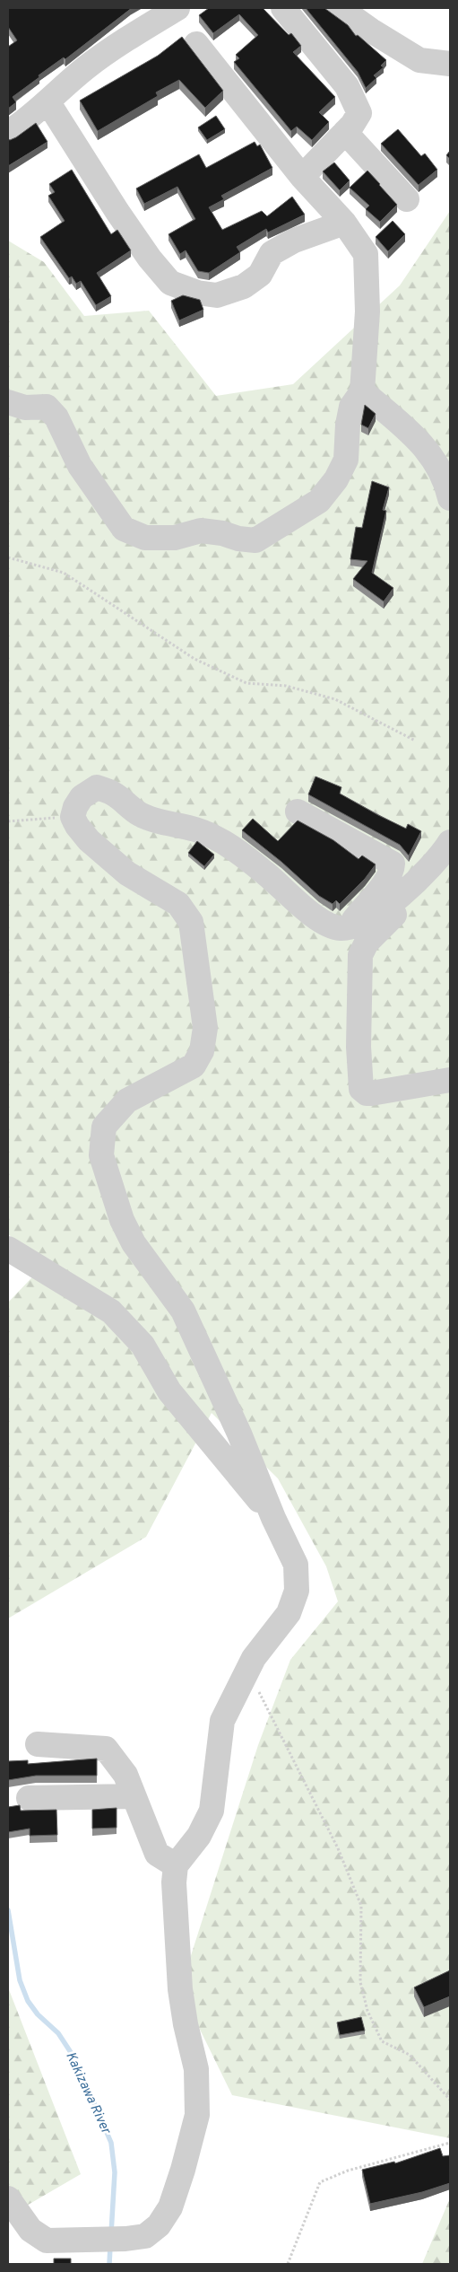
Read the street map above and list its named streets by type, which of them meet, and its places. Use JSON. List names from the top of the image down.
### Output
{
  "water": ["Kakizawa River"]
}
